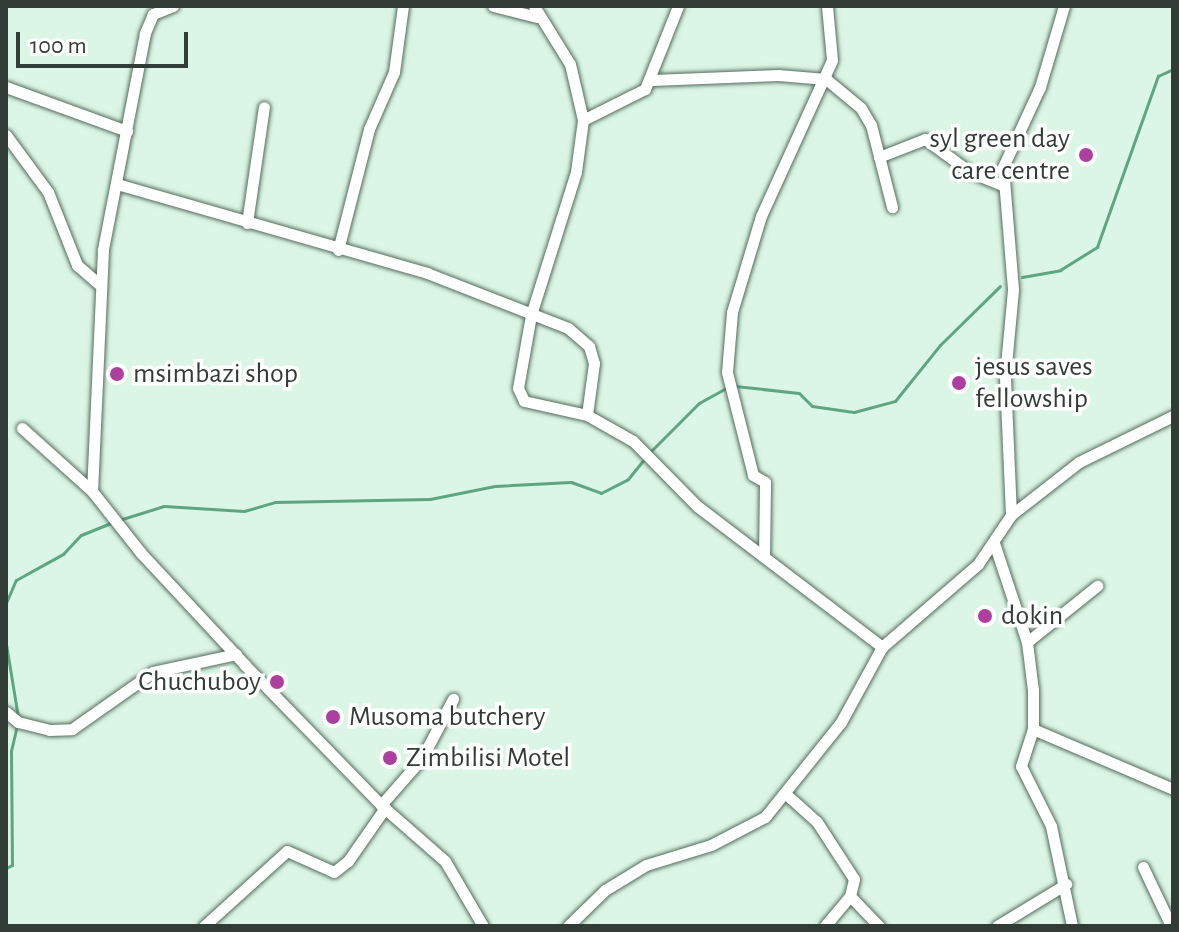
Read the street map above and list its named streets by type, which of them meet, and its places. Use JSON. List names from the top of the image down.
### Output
{
  "places": [
    "syl green day care centre",
    "msimbazi shop",
    "jesus saves fellowship",
    "dokin",
    "Chuchuboy",
    "Musoma butchery",
    "Zimbilisi Motel"
  ],
  "scale_bar": "100 m"
}
